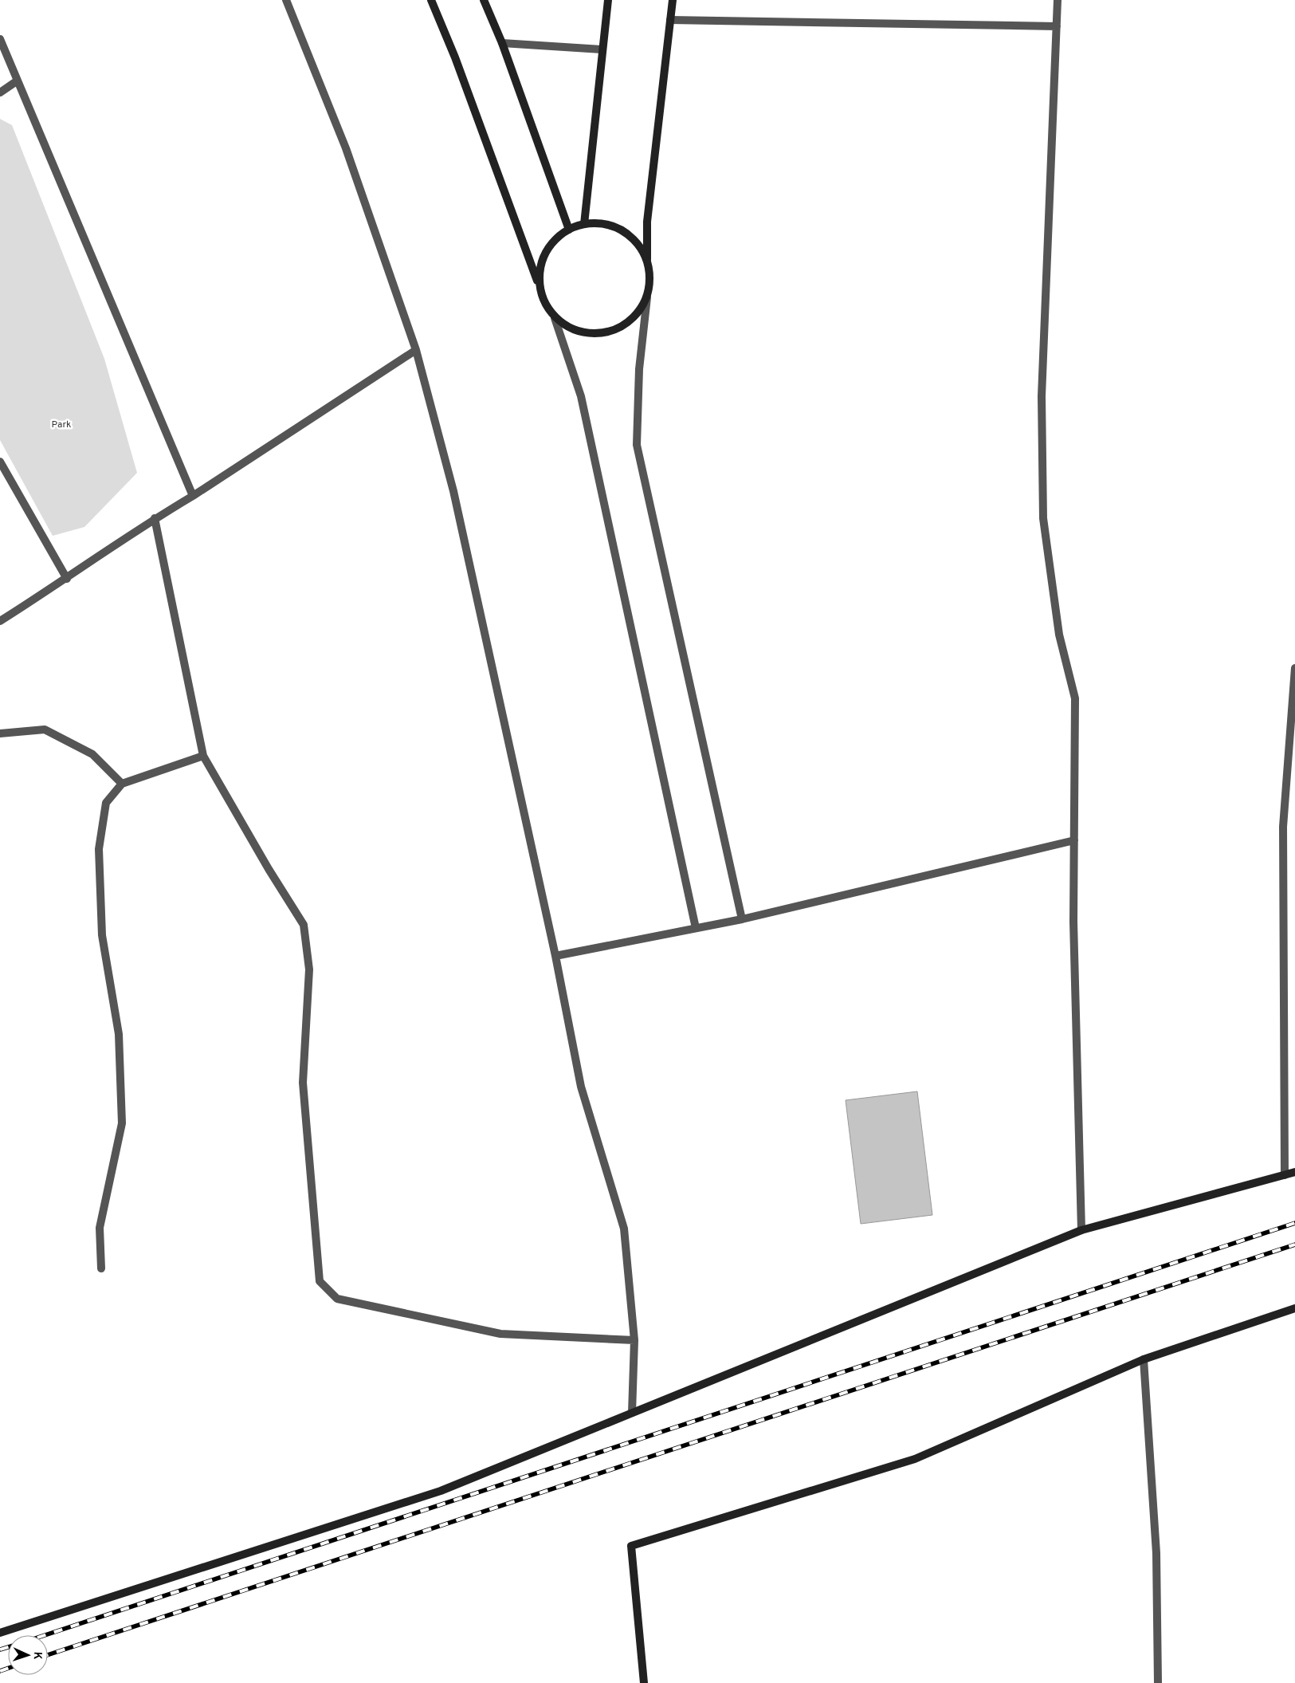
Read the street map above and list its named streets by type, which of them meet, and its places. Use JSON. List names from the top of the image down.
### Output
{
  "parks": ["Park"],
  "north": "right"
}
